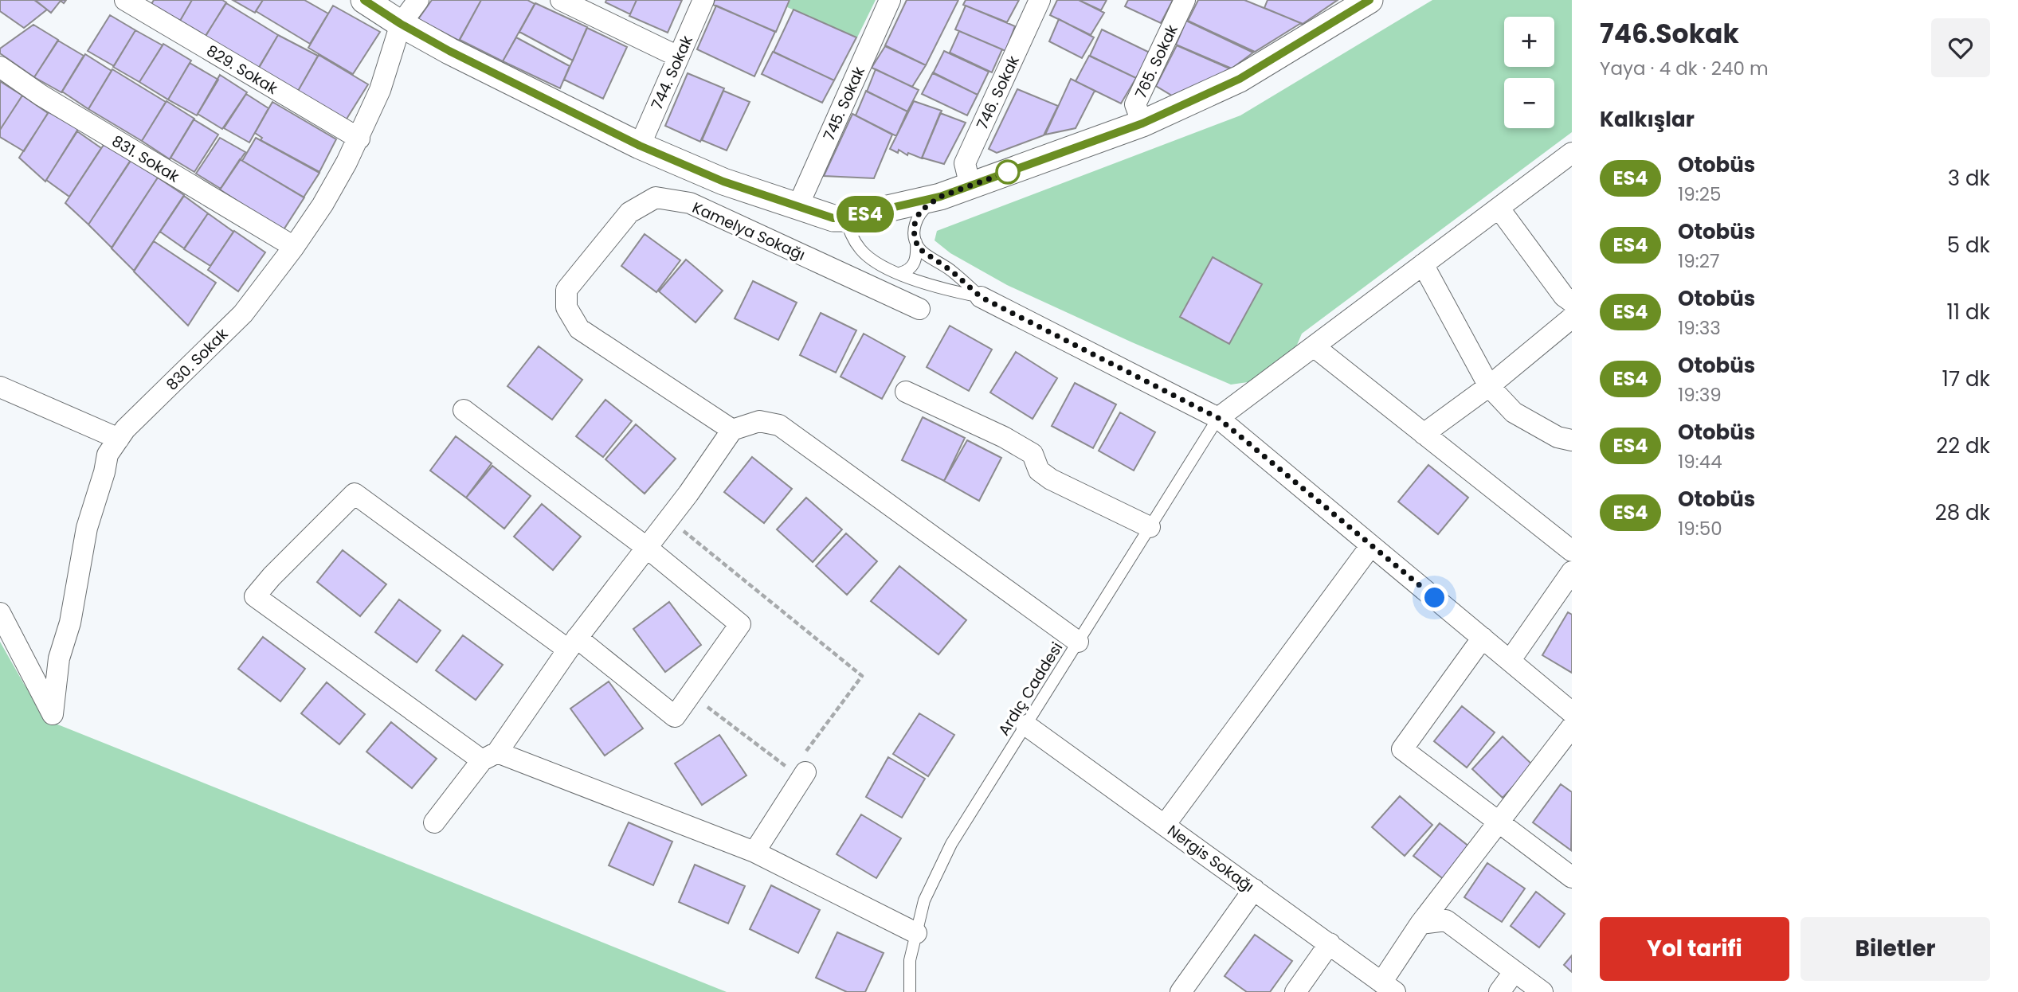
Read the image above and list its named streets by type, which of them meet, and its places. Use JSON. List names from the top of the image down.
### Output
{
  "streets": {
    "street": [
      "765. Sokak",
      "829. Sokak",
      "744. Sokak",
      "746. Sokak",
      "745. Sokak",
      "831. Sokak",
      "Kamelya Sokağı",
      "830. Sokak",
      "Nergis Sokağı"
    ],
    "lane": ["Ardıç Caddesi"]
  },
  "crossings": [
    ["829. Sokak", "830. Sokak"],
    ["831. Sokak", "830. Sokak"],
    ["Ardıç Caddesi", "Nergis Sokağı"]
  ],
  "lines": ["bus line ES4"],
  "page": {
    "on_map": "ES4",
    "heading": [
      ["746.Sokak", "Yaya · 4 dk · 240 m"],
      "Kalkışlar"
    ],
    "map_buttons": ["+", "−"],
    "list": [
      {
        "mark": "ES4",
        "name": "Otobüs",
        "note": "19:25",
        "value": "3 dk"
      },
      {
        "mark": "ES4",
        "name": "Otobüs",
        "note": "19:27",
        "value": "5 dk"
      },
      {
        "mark": "ES4",
        "name": "Otobüs",
        "note": "19:33",
        "value": "11 dk"
      },
      {
        "mark": "ES4",
        "name": "Otobüs",
        "note": "19:39",
        "value": "17 dk"
      },
      {
        "mark": "ES4",
        "name": "Otobüs",
        "note": "19:44",
        "value": "22 dk"
      },
      {
        "mark": "ES4",
        "name": "Otobüs",
        "note": "19:50",
        "value": "28 dk"
      }
    ],
    "buttons": ["Yol tarifi", "Biletler"]
  }
}
